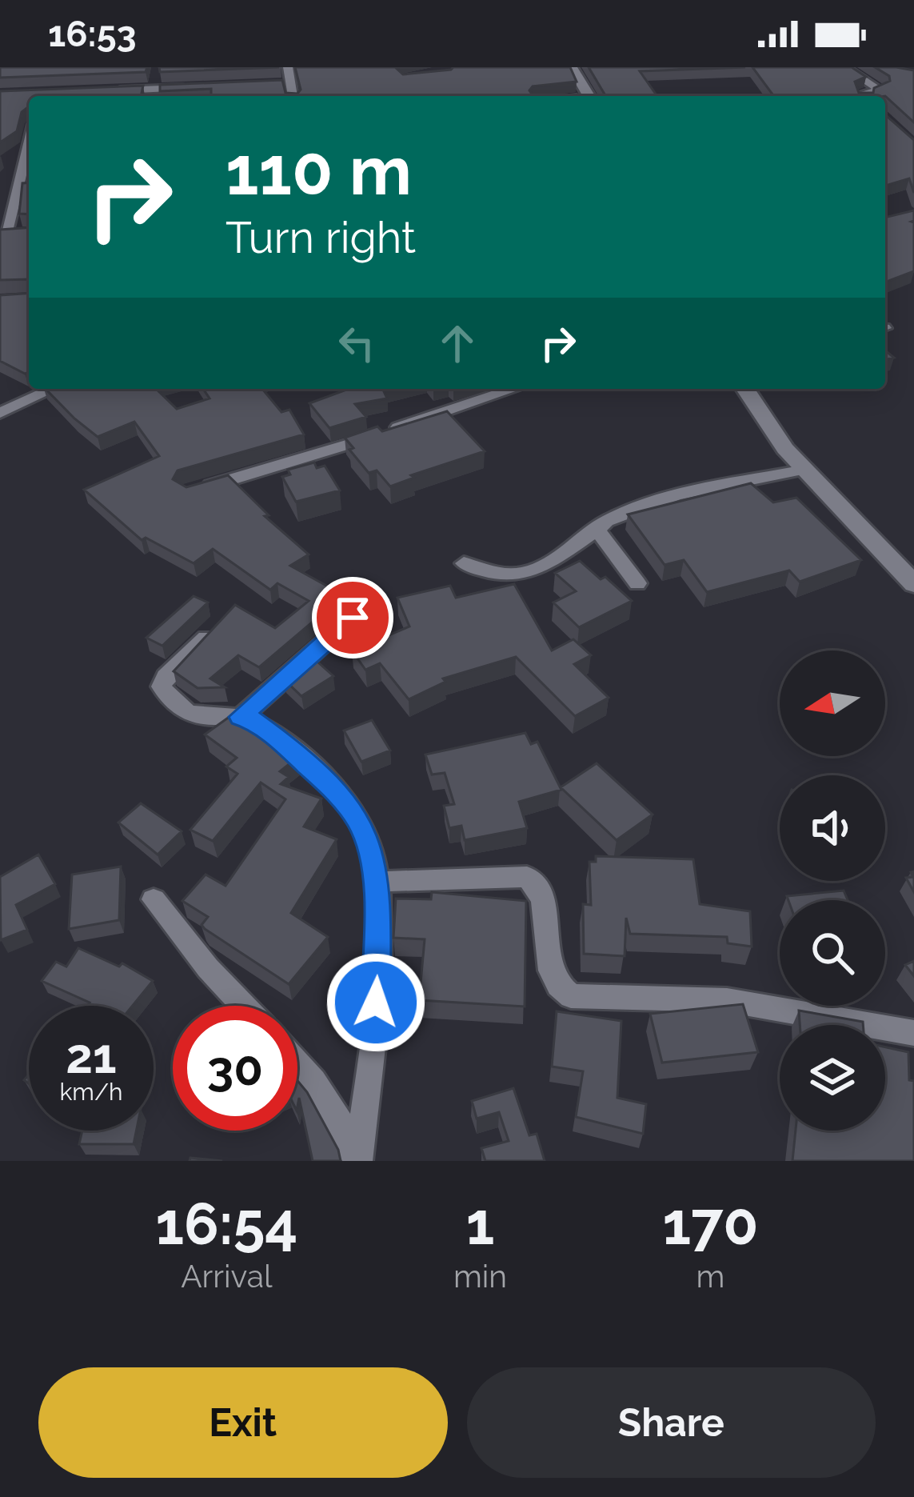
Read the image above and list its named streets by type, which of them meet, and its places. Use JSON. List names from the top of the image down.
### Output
{
  "north": "left",
  "page": {
    "status": "16:53",
    "turn": ["110 m", "Turn right"],
    "speed": "21 km/h",
    "limit": "30",
    "eta": [
      "16:54",
      "Arrival",
      "1",
      "min",
      "170",
      "m"
    ],
    "buttons": ["Exit", "Share"]
  }
}
